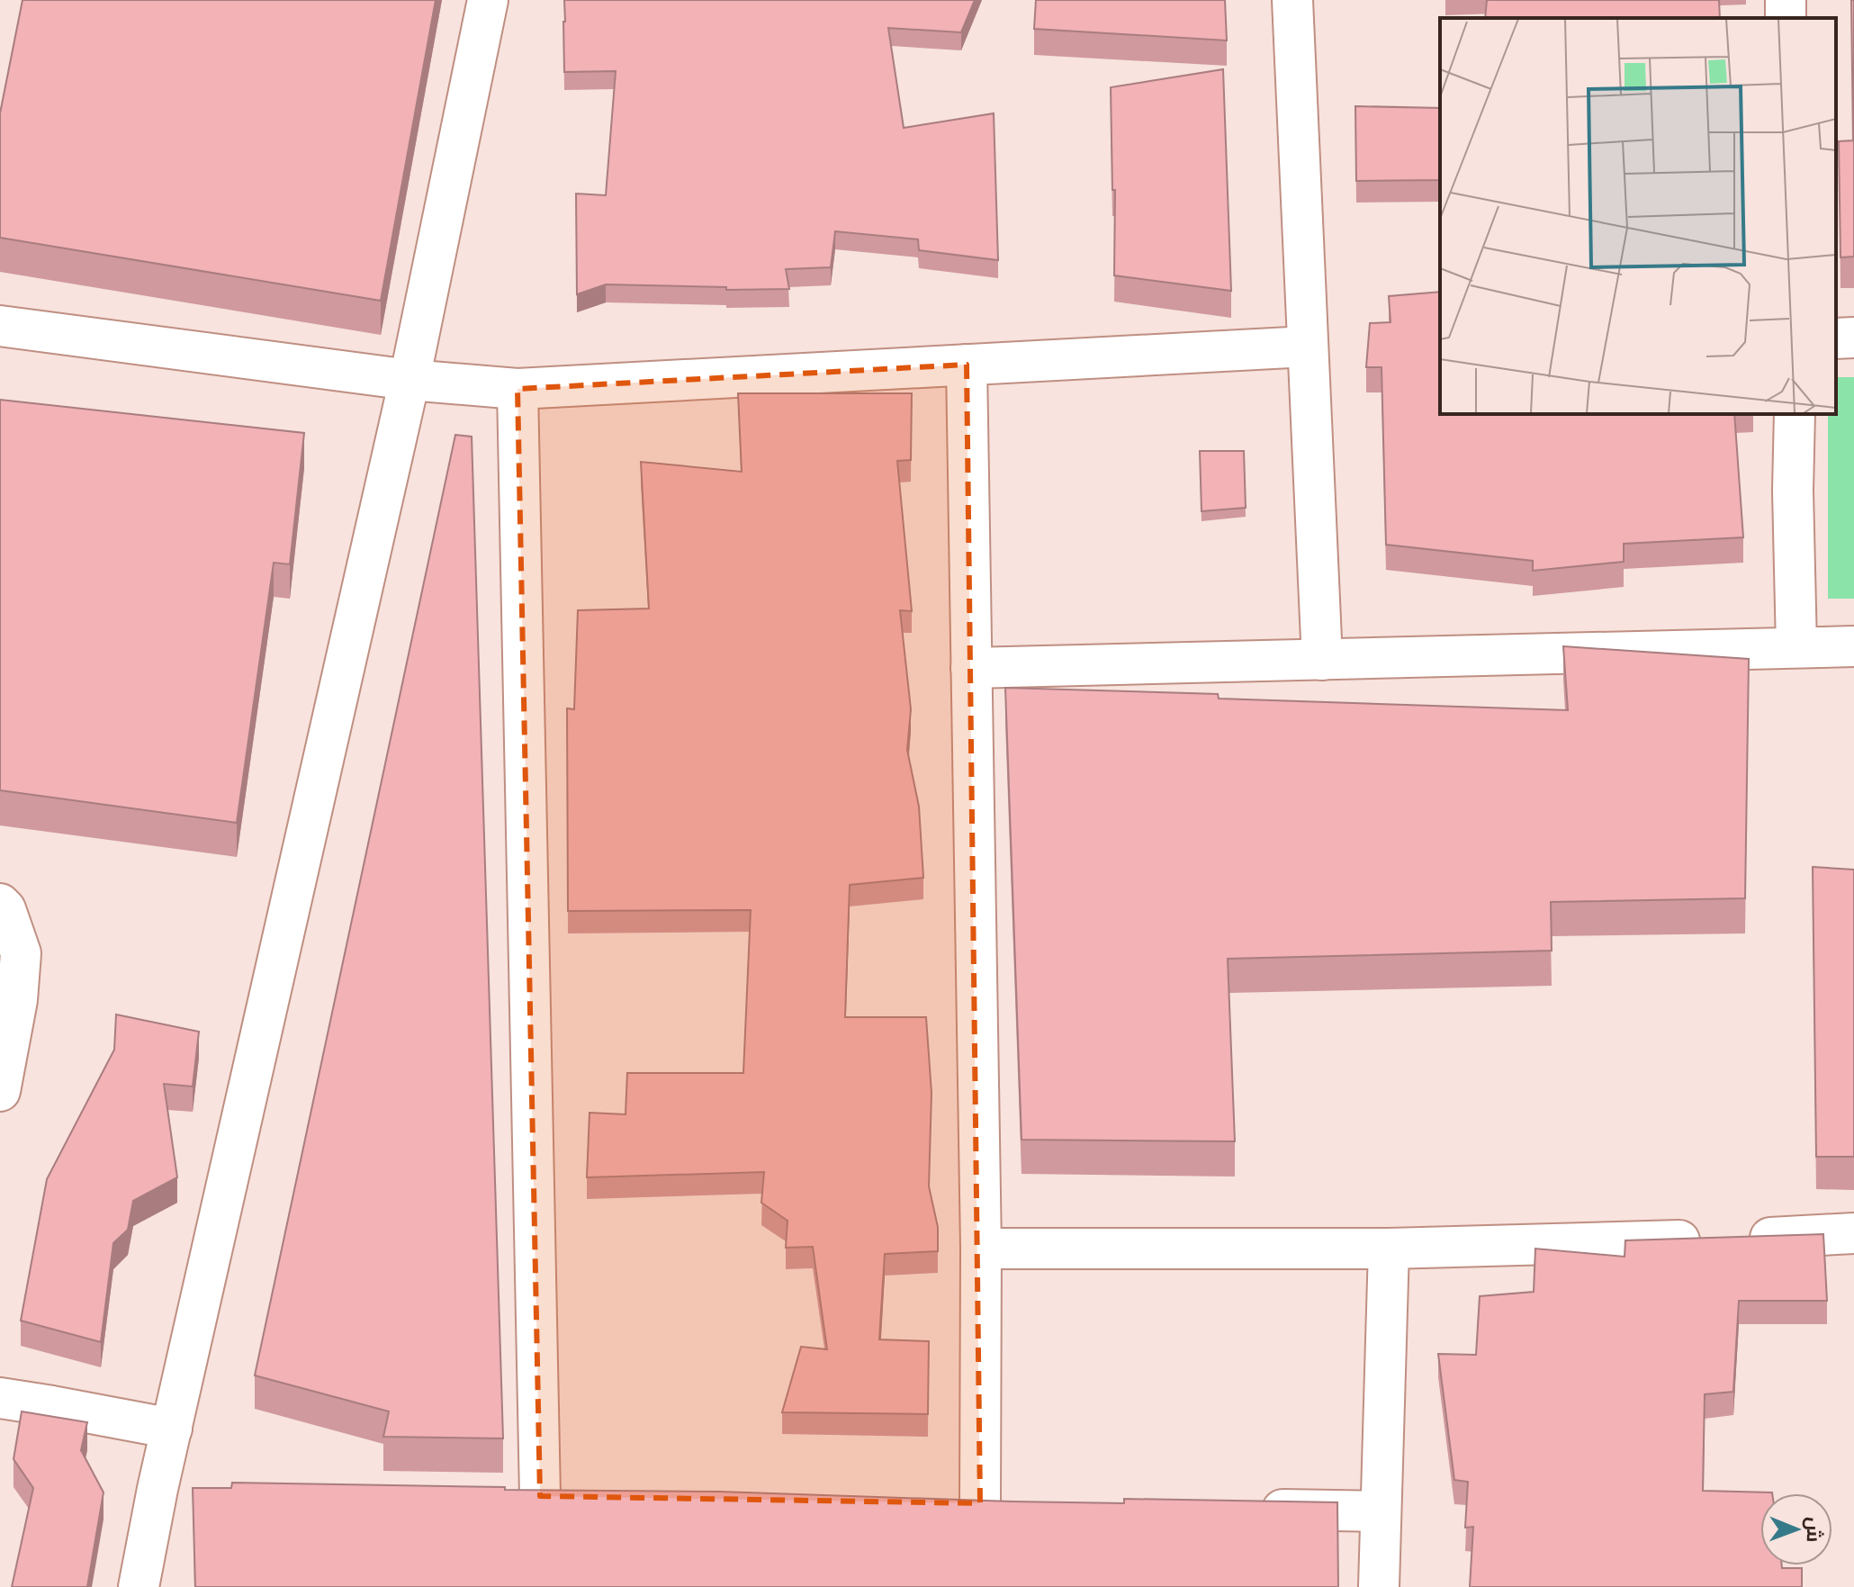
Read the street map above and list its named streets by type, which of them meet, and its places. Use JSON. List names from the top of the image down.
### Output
{
  "north": "right"
}
